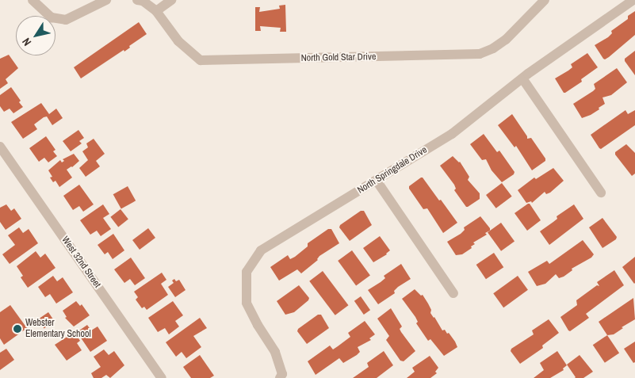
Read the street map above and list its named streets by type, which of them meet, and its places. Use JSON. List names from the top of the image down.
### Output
{
  "streets": {
    "street": ["North Gold Star Drive", "North Springdale Drive", "West 32nd Street"]
  },
  "places": ["Webster Elementary School"],
  "north": "bottom left"
}
